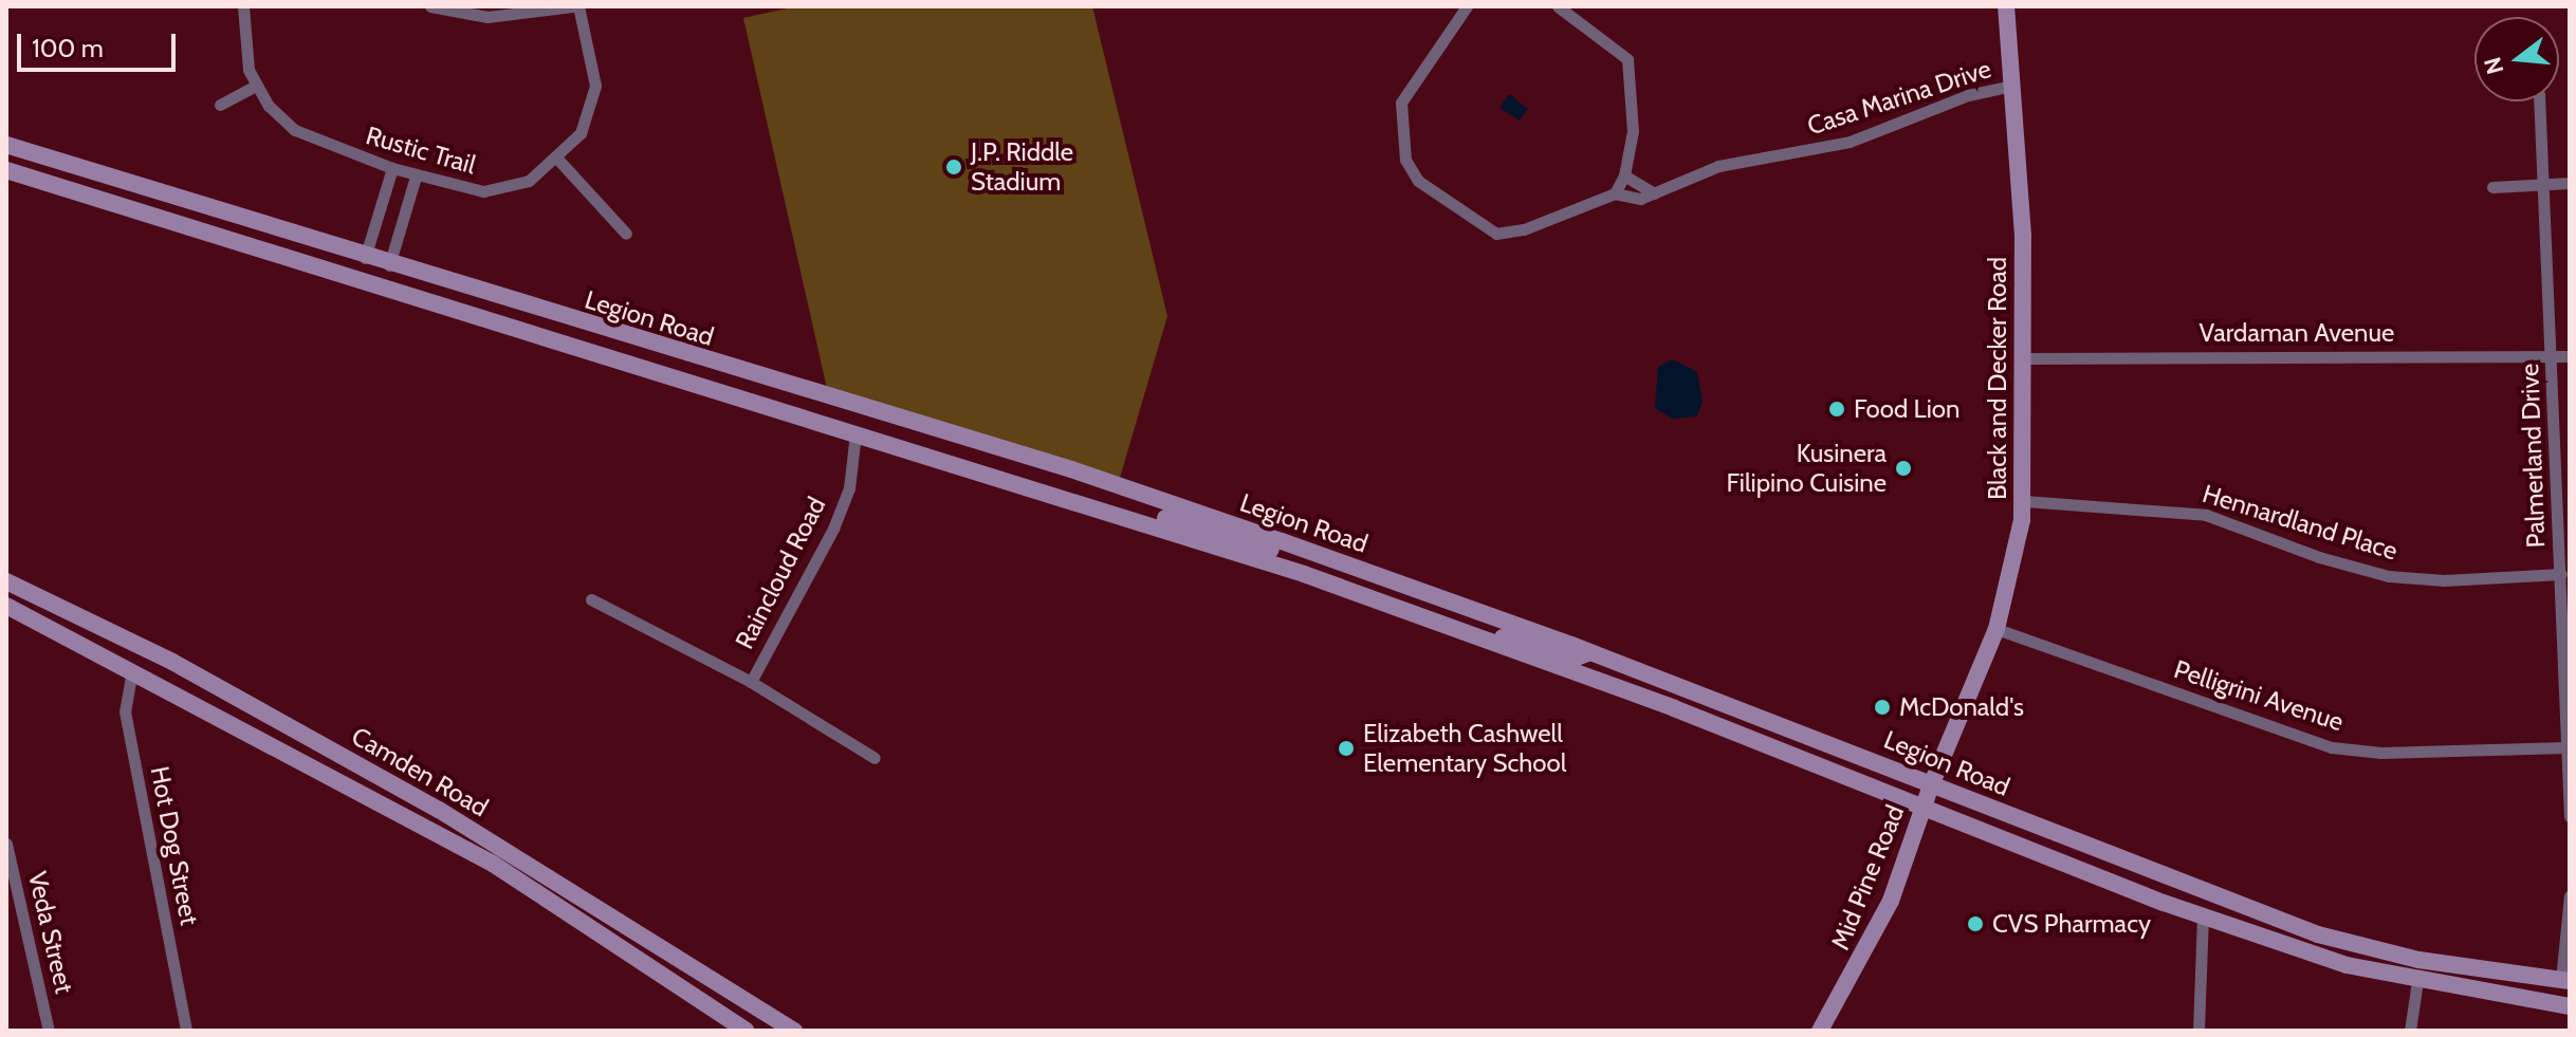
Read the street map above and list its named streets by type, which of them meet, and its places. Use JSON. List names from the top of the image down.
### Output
{
  "streets": {
    "main road": [
      "Legion Road",
      "Black and Decker Road",
      "Camden Road",
      "Mid Pine Road"
    ],
    "street": [
      "Casa Marina Drive",
      "Rustic Trail",
      "Vardaman Avenue",
      "Palmerland Drive",
      "Hennardland Place",
      "Raincloud Road",
      "Pelligrini Avenue",
      "Hot Dog Street",
      "Veda Street"
    ]
  },
  "crossings": [
    ["Casa Marina Drive", "Black and Decker Road"],
    ["Legion Road", "Black and Decker Road"],
    ["Legion Road", "Raincloud Road"],
    ["Legion Road", "Mid Pine Road"],
    ["Vardaman Avenue", "Black and Decker Road"],
    ["Vardaman Avenue", "Palmerland Drive"],
    ["Black and Decker Road", "Hennardland Place"],
    ["Black and Decker Road", "Pelligrini Avenue"],
    ["Black and Decker Road", "Mid Pine Road"],
    ["Palmerland Drive", "Hennardland Place"],
    ["Palmerland Drive", "Pelligrini Avenue"],
    ["Camden Road", "Hot Dog Street"]
  ],
  "places": [
    "J.P. Riddle Stadium",
    "Food Lion",
    "Kusinera Filipino Cuisine",
    "McDonald's",
    "Elizabeth Cashwell Elementary School",
    "CVS Pharmacy"
  ],
  "scale_bar": "100 m",
  "north": "left"
}
